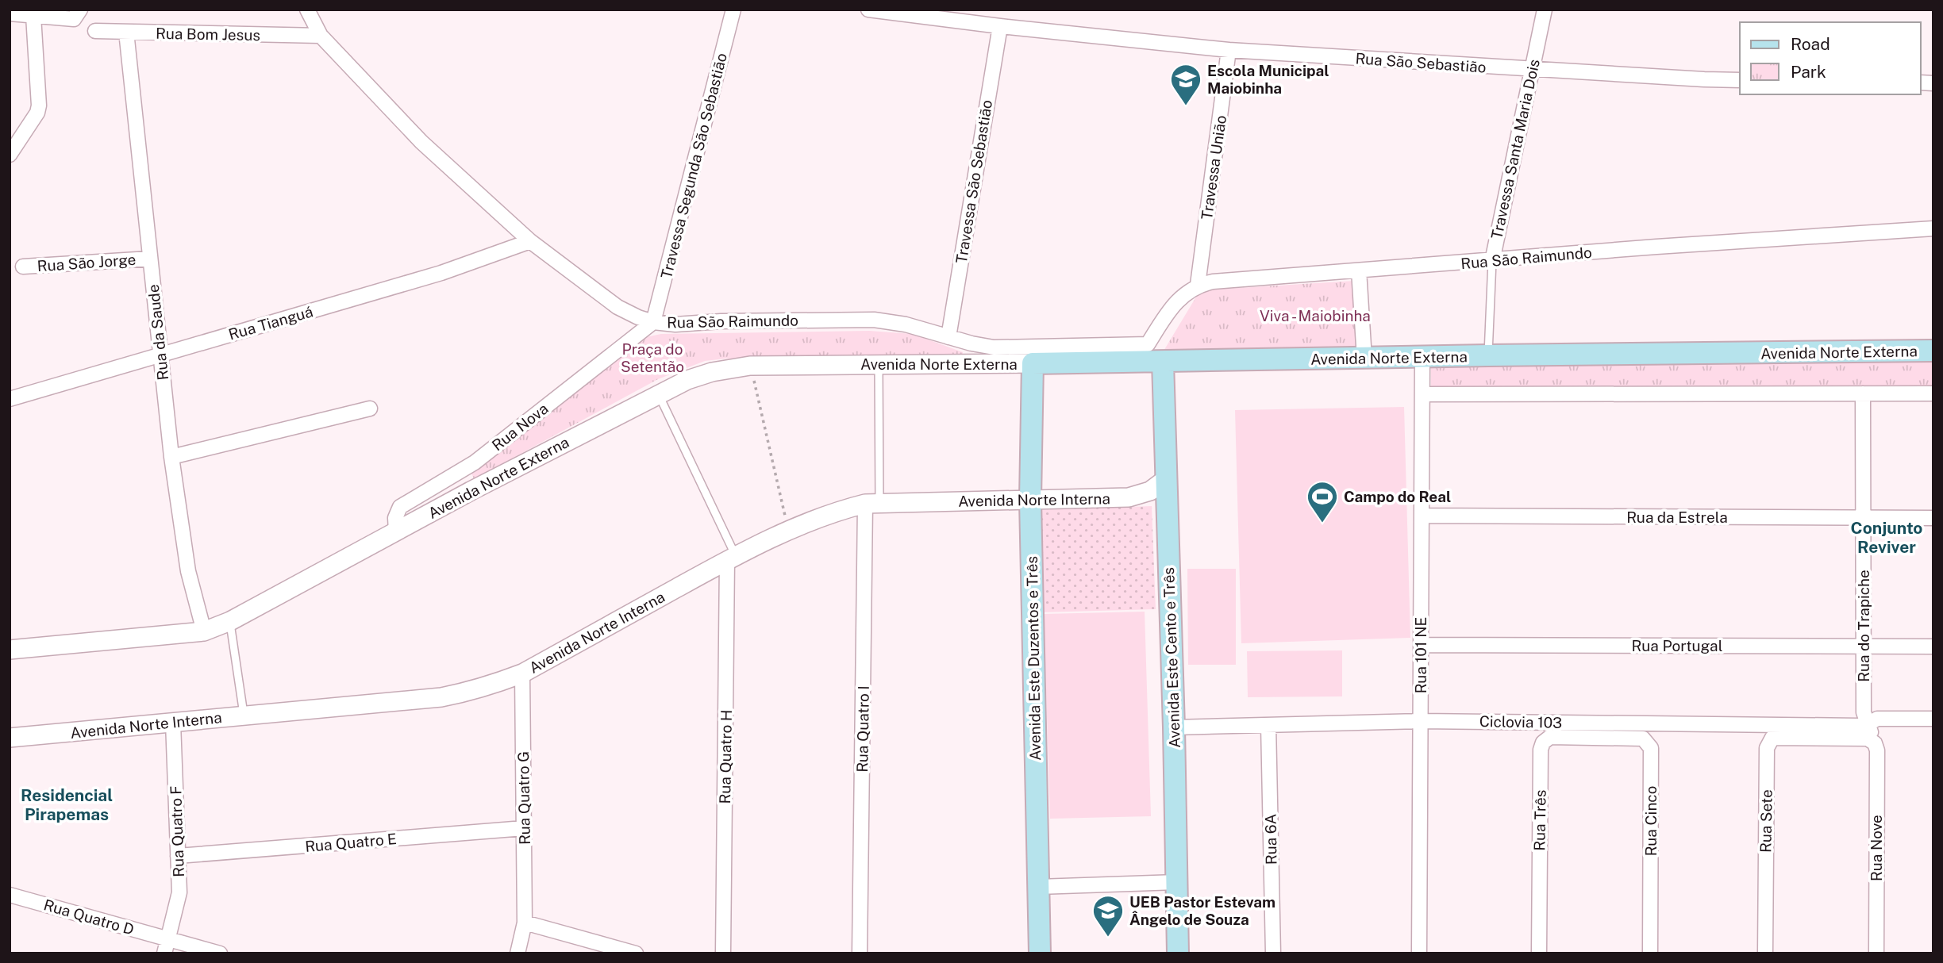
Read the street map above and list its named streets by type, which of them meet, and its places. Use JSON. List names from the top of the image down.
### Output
{
  "streets": {
    "main road": ["Avenida Norte Externa", "Avenida Este Cento e Três", "Avenida Este Duzentos e Três"],
    "street": [
      "Rua Bom Jesus",
      "Rua São Sebastião",
      "Travessa Santa Maria Dois",
      "Travessa Segunda São Sebastião",
      "Travessa União",
      "Travessa São Sebastião",
      "Rua São Raimundo",
      "Rua São Jorge",
      "Rua Tianguá",
      "Rua da Saude",
      "Rua Nova",
      "Avenida Norte Interna",
      "Rua da Estrela",
      "Rua do Trapiche",
      "Rua Portugal",
      "Rua 101 NE",
      "Ciclovia 103",
      "Rua Quatro I",
      "Rua Quatro H",
      "Rua Quatro G",
      "Rua Três",
      "Rua Cinco",
      "Rua Sete",
      "Rua Quatro F",
      "Rua 6A",
      "Rua Quatro E",
      "Rua Nove",
      "Rua Quatro D"
    ]
  },
  "crossings": [
    ["Rua Bom Jesus", "Rua São Raimundo"],
    ["Rua Bom Jesus", "Rua da Saude"],
    ["Rua São Sebastião", "Travessa Santa Maria Dois"],
    ["Rua São Sebastião", "Travessa União"],
    ["Rua São Sebastião", "Travessa São Sebastião"],
    ["Travessa Santa Maria Dois", "Rua São Raimundo"],
    ["Travessa Santa Maria Dois", "Avenida Norte Externa"],
    ["Travessa Segunda São Sebastião", "Rua São Raimundo"],
    ["Travessa Segunda São Sebastião", "Rua Nova"],
    ["Travessa União", "Rua São Raimundo"],
    ["Travessa São Sebastião", "Rua São Raimundo"],
    ["Rua São Raimundo", "Rua Tianguá"],
    ["Rua São Raimundo", "Avenida Norte Externa"],
    ["Rua São Raimundo", "Rua Nova"],
    ["Rua São Raimundo", "Avenida Este Cento e Três"],
    ["Rua São Jorge", "Rua da Saude"],
    ["Rua Tianguá", "Rua da Saude"],
    ["Rua da Saude", "Avenida Norte Externa"],
    ["Avenida Norte Externa", "Rua Nova"],
    ["Avenida Norte Externa", "Rua 101 NE"],
    ["Avenida Norte Externa", "Avenida Este Cento e Três"],
    ["Avenida Norte Externa", "Avenida Este Duzentos e Três"],
    ["Avenida Norte Interna", "Avenida Este Cento e Três"],
    ["Avenida Norte Interna", "Avenida Este Duzentos e Três"],
    ["Avenida Norte Interna", "Rua Quatro I"],
    ["Avenida Norte Interna", "Rua Quatro H"],
    ["Avenida Norte Interna", "Rua Quatro G"],
    ["Avenida Norte Interna", "Rua Quatro F"],
    ["Rua da Estrela", "Rua do Trapiche"],
    ["Rua da Estrela", "Rua 101 NE"],
    ["Rua do Trapiche", "Rua Portugal"],
    ["Rua do Trapiche", "Ciclovia 103"],
    ["Rua do Trapiche", "Rua Nove"],
    ["Rua Portugal", "Rua 101 NE"],
    ["Rua 101 NE", "Ciclovia 103"],
    ["Avenida Este Cento e Três", "Ciclovia 103"],
    ["Ciclovia 103", "Rua Três"],
    ["Ciclovia 103", "Rua Cinco"],
    ["Ciclovia 103", "Rua 6A"],
    ["Ciclovia 103", "Rua Nove"],
    ["Rua Quatro G", "Rua Quatro E"],
    ["Rua Três", "Rua Cinco"],
    ["Rua Sete", "Rua Nove"],
    ["Rua Quatro F", "Rua Quatro E"],
    ["Rua Quatro F", "Rua Quatro D"]
  ],
  "districts": ["Conjunto Reviver", "Residencial Pirapemas"],
  "parks": ["Viva - Maiobinha", "Praça do Setentão"],
  "places": {
    "school or university": ["Escola Municipal Maiobinha", "UEB Pastor Estevam Ângelo de Souza"],
    "sports": ["Campo do Real"]
  },
  "legend": ["Road", "Park"]
}
